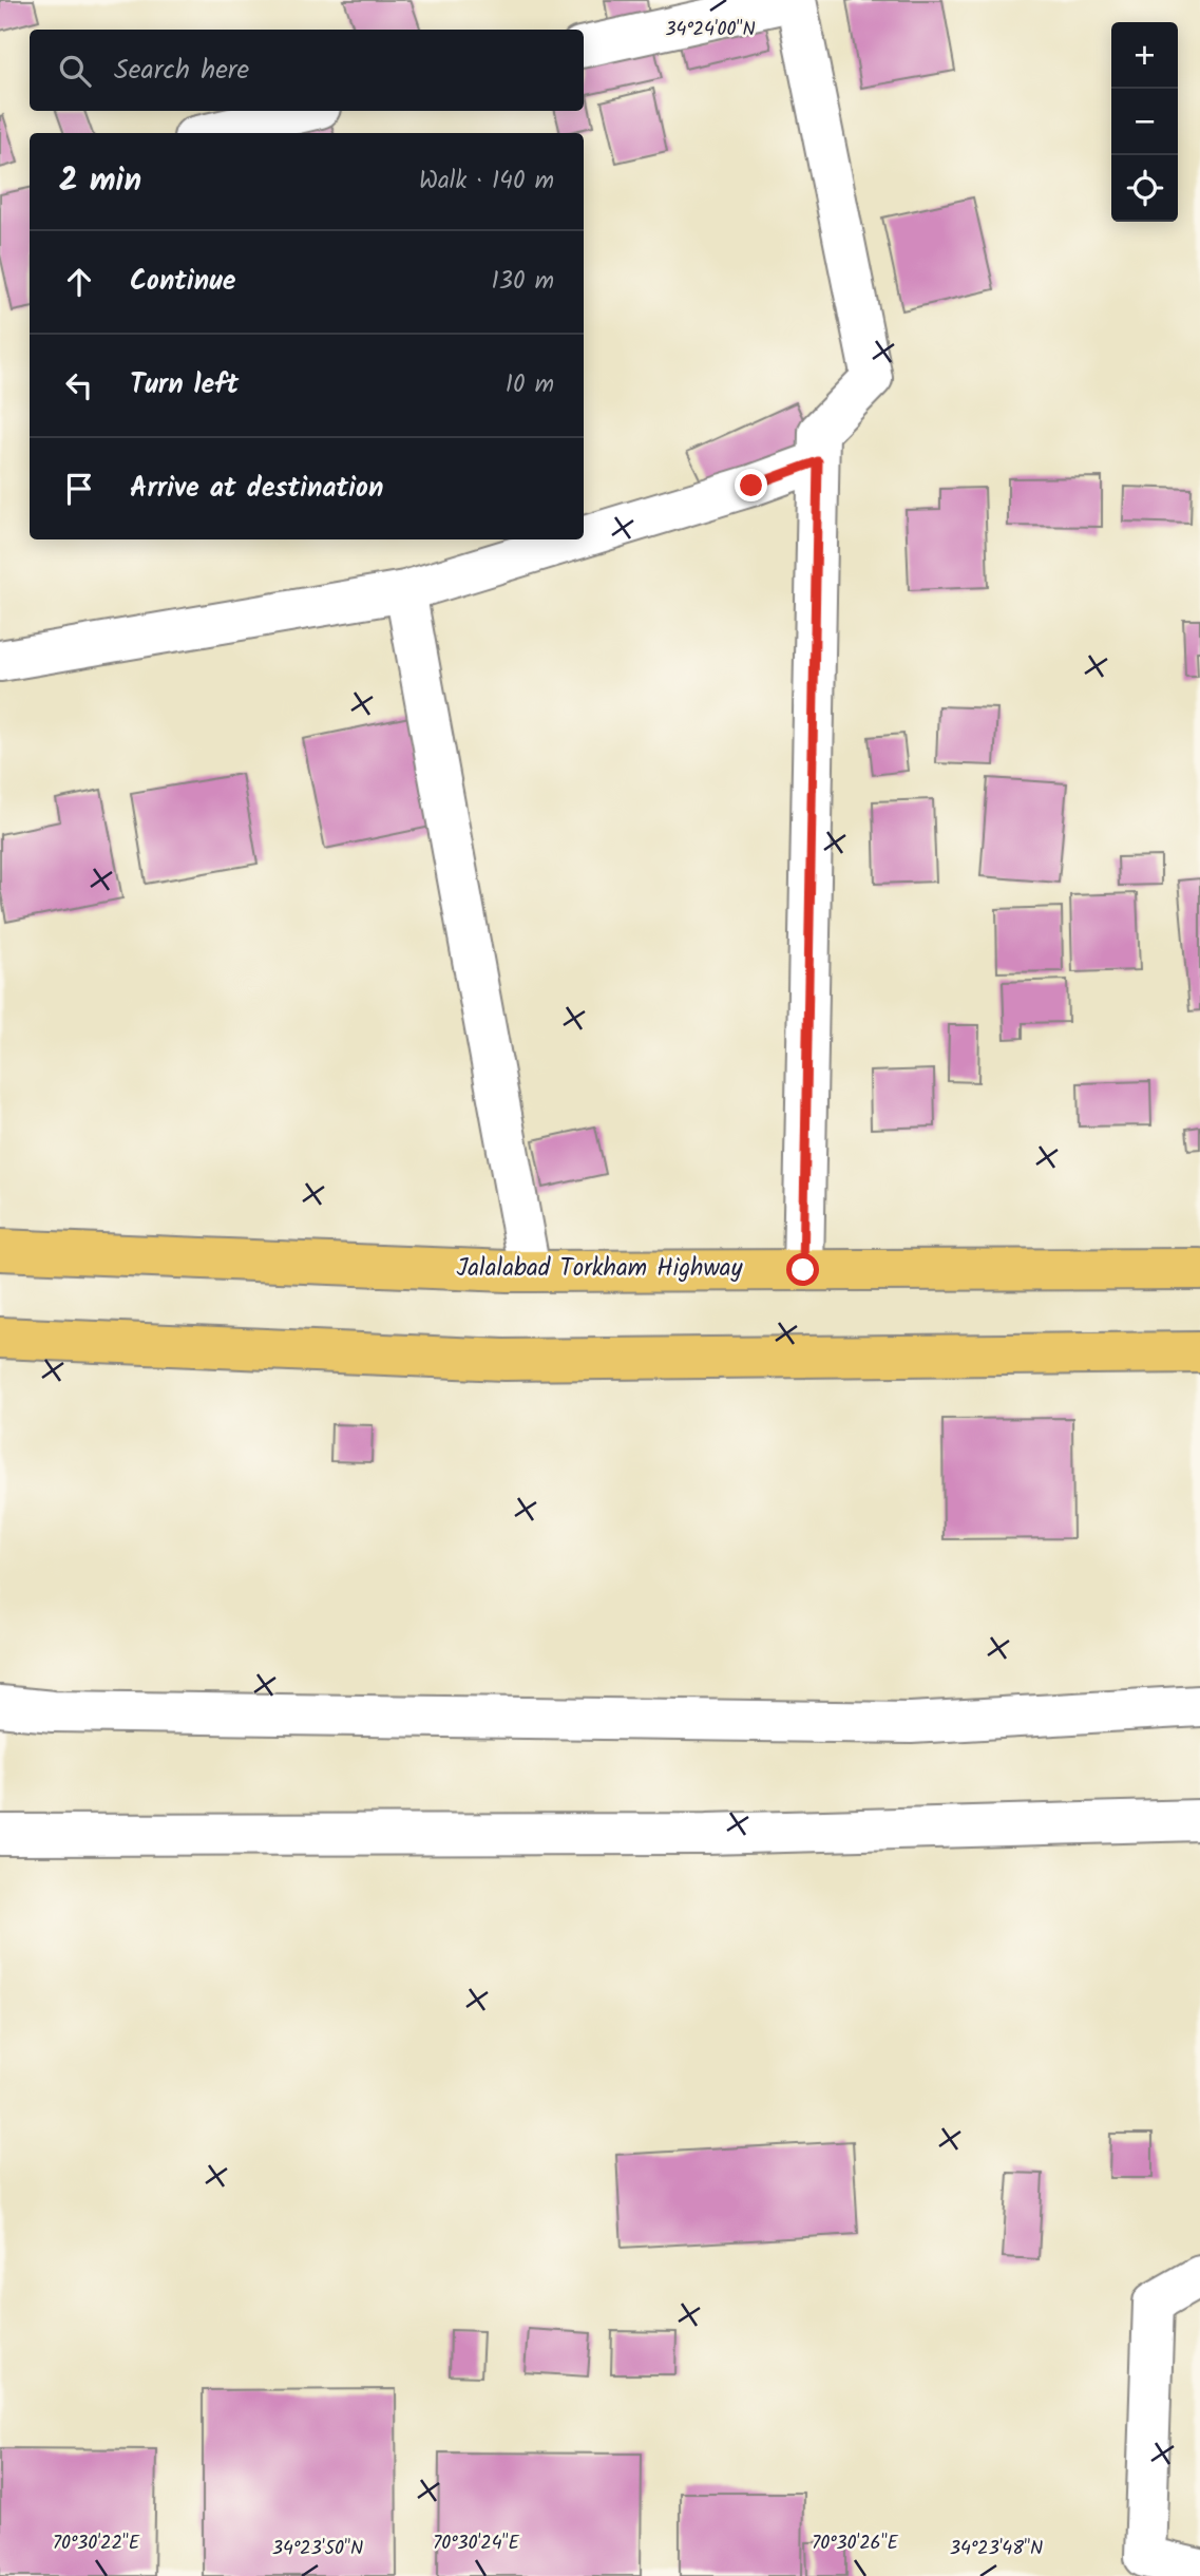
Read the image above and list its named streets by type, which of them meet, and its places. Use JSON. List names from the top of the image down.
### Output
{
  "streets": {
    "highway": ["Jalalabad Torkham Highway"]
  },
  "page": {
    "map_buttons": ["+", "−"],
    "search": "Search here",
    "heading": ["2 min", "Walk · 140 m"],
    "list": [
      ["Continue", "130 m"],
      ["Turn left", "10 m"],
      "Arrive at destination"
    ]
  },
  "coordinates": [
    "34°24'00\"N",
    "70°30'22\"E",
    "70°30'24\"E",
    "70°30'26\"E",
    "34°23'50\"N",
    "34°23'48\"N"
  ]
}
